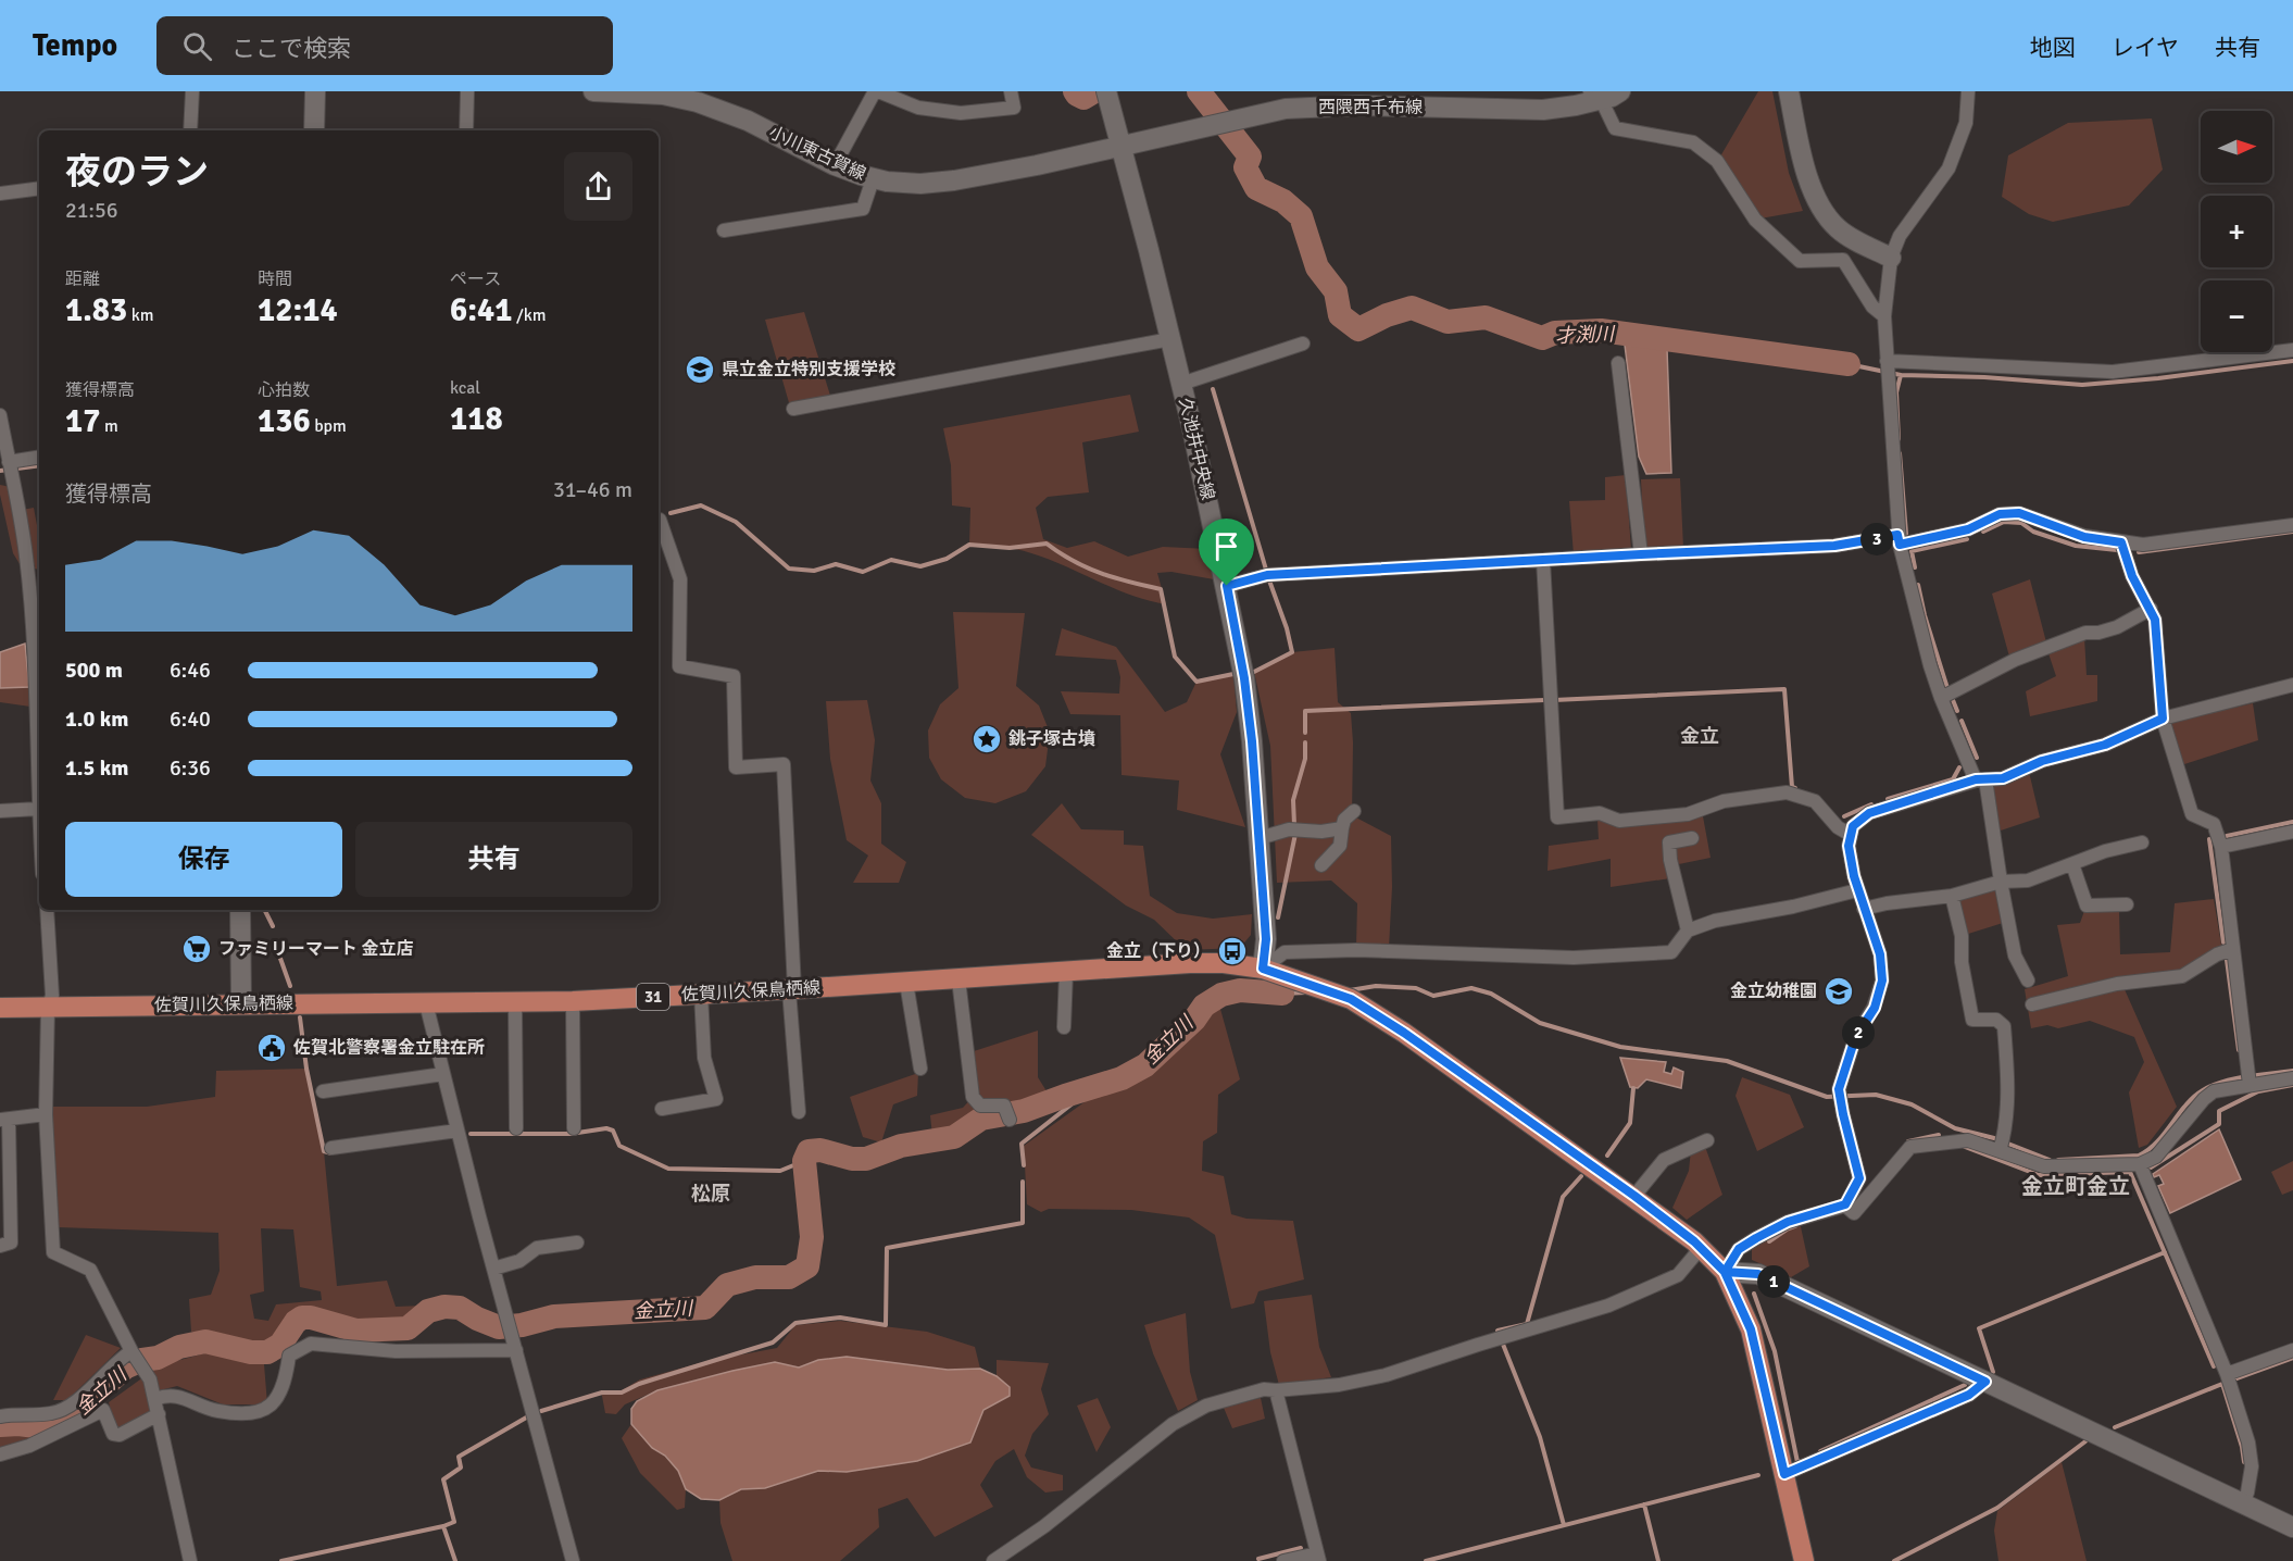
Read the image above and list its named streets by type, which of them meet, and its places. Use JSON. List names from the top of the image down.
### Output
{
  "streets": {
    "main road": ["佐賀川久保鳥栖線", "31"],
    "street": ["西隈西千布線", "小川東古賀線", "久池井中央線"]
  },
  "crossings": [
    ["西隈西千布線", "小川東古賀線"],
    ["小川東古賀線", "久池井中央線"],
    ["久池井中央線", "佐賀川久保鳥栖線"],
    ["佐賀川久保鳥栖線", "31"]
  ],
  "districts": ["金立", "金立町金立", "松原"],
  "water": ["才渕川", "金立川"],
  "places": {
    "school or university": ["県立金立特別支援学校", "金立幼稚園"],
    "place": ["銚子塚古墳"],
    "supermarket": ["ファミリーマート 金立店"],
    "bus stop": ["金立（下り）"],
    "public building": ["佐賀北警察署金立駐在所"]
  },
  "north": "right",
  "page": {
    "header": "Tempo",
    "search": "ここで検索",
    "nav": ["地図", "レイヤ", "共有"],
    "map_buttons": ["+", "−"],
    "heading": ["夜のラン", "21:56"],
    "stats": [
      ["距離", "1.83 km"],
      ["時間", "12:14"],
      ["ペース", "6:41 /km"],
      ["獲得標高", "17 m"],
      ["心拍数", "136 bpm"],
      ["kcal", "118"]
    ],
    "chart": ["獲得標高", "31–46 m"],
    "pins": ["3", "2", "1"],
    "list": [
      {
        "name": "500 m",
        "note": "6:46"
      },
      {
        "name": "1.0 km",
        "note": "6:40"
      },
      {
        "name": "1.5 km",
        "note": "6:36"
      }
    ],
    "buttons": ["保存", "共有"]
  }
}
